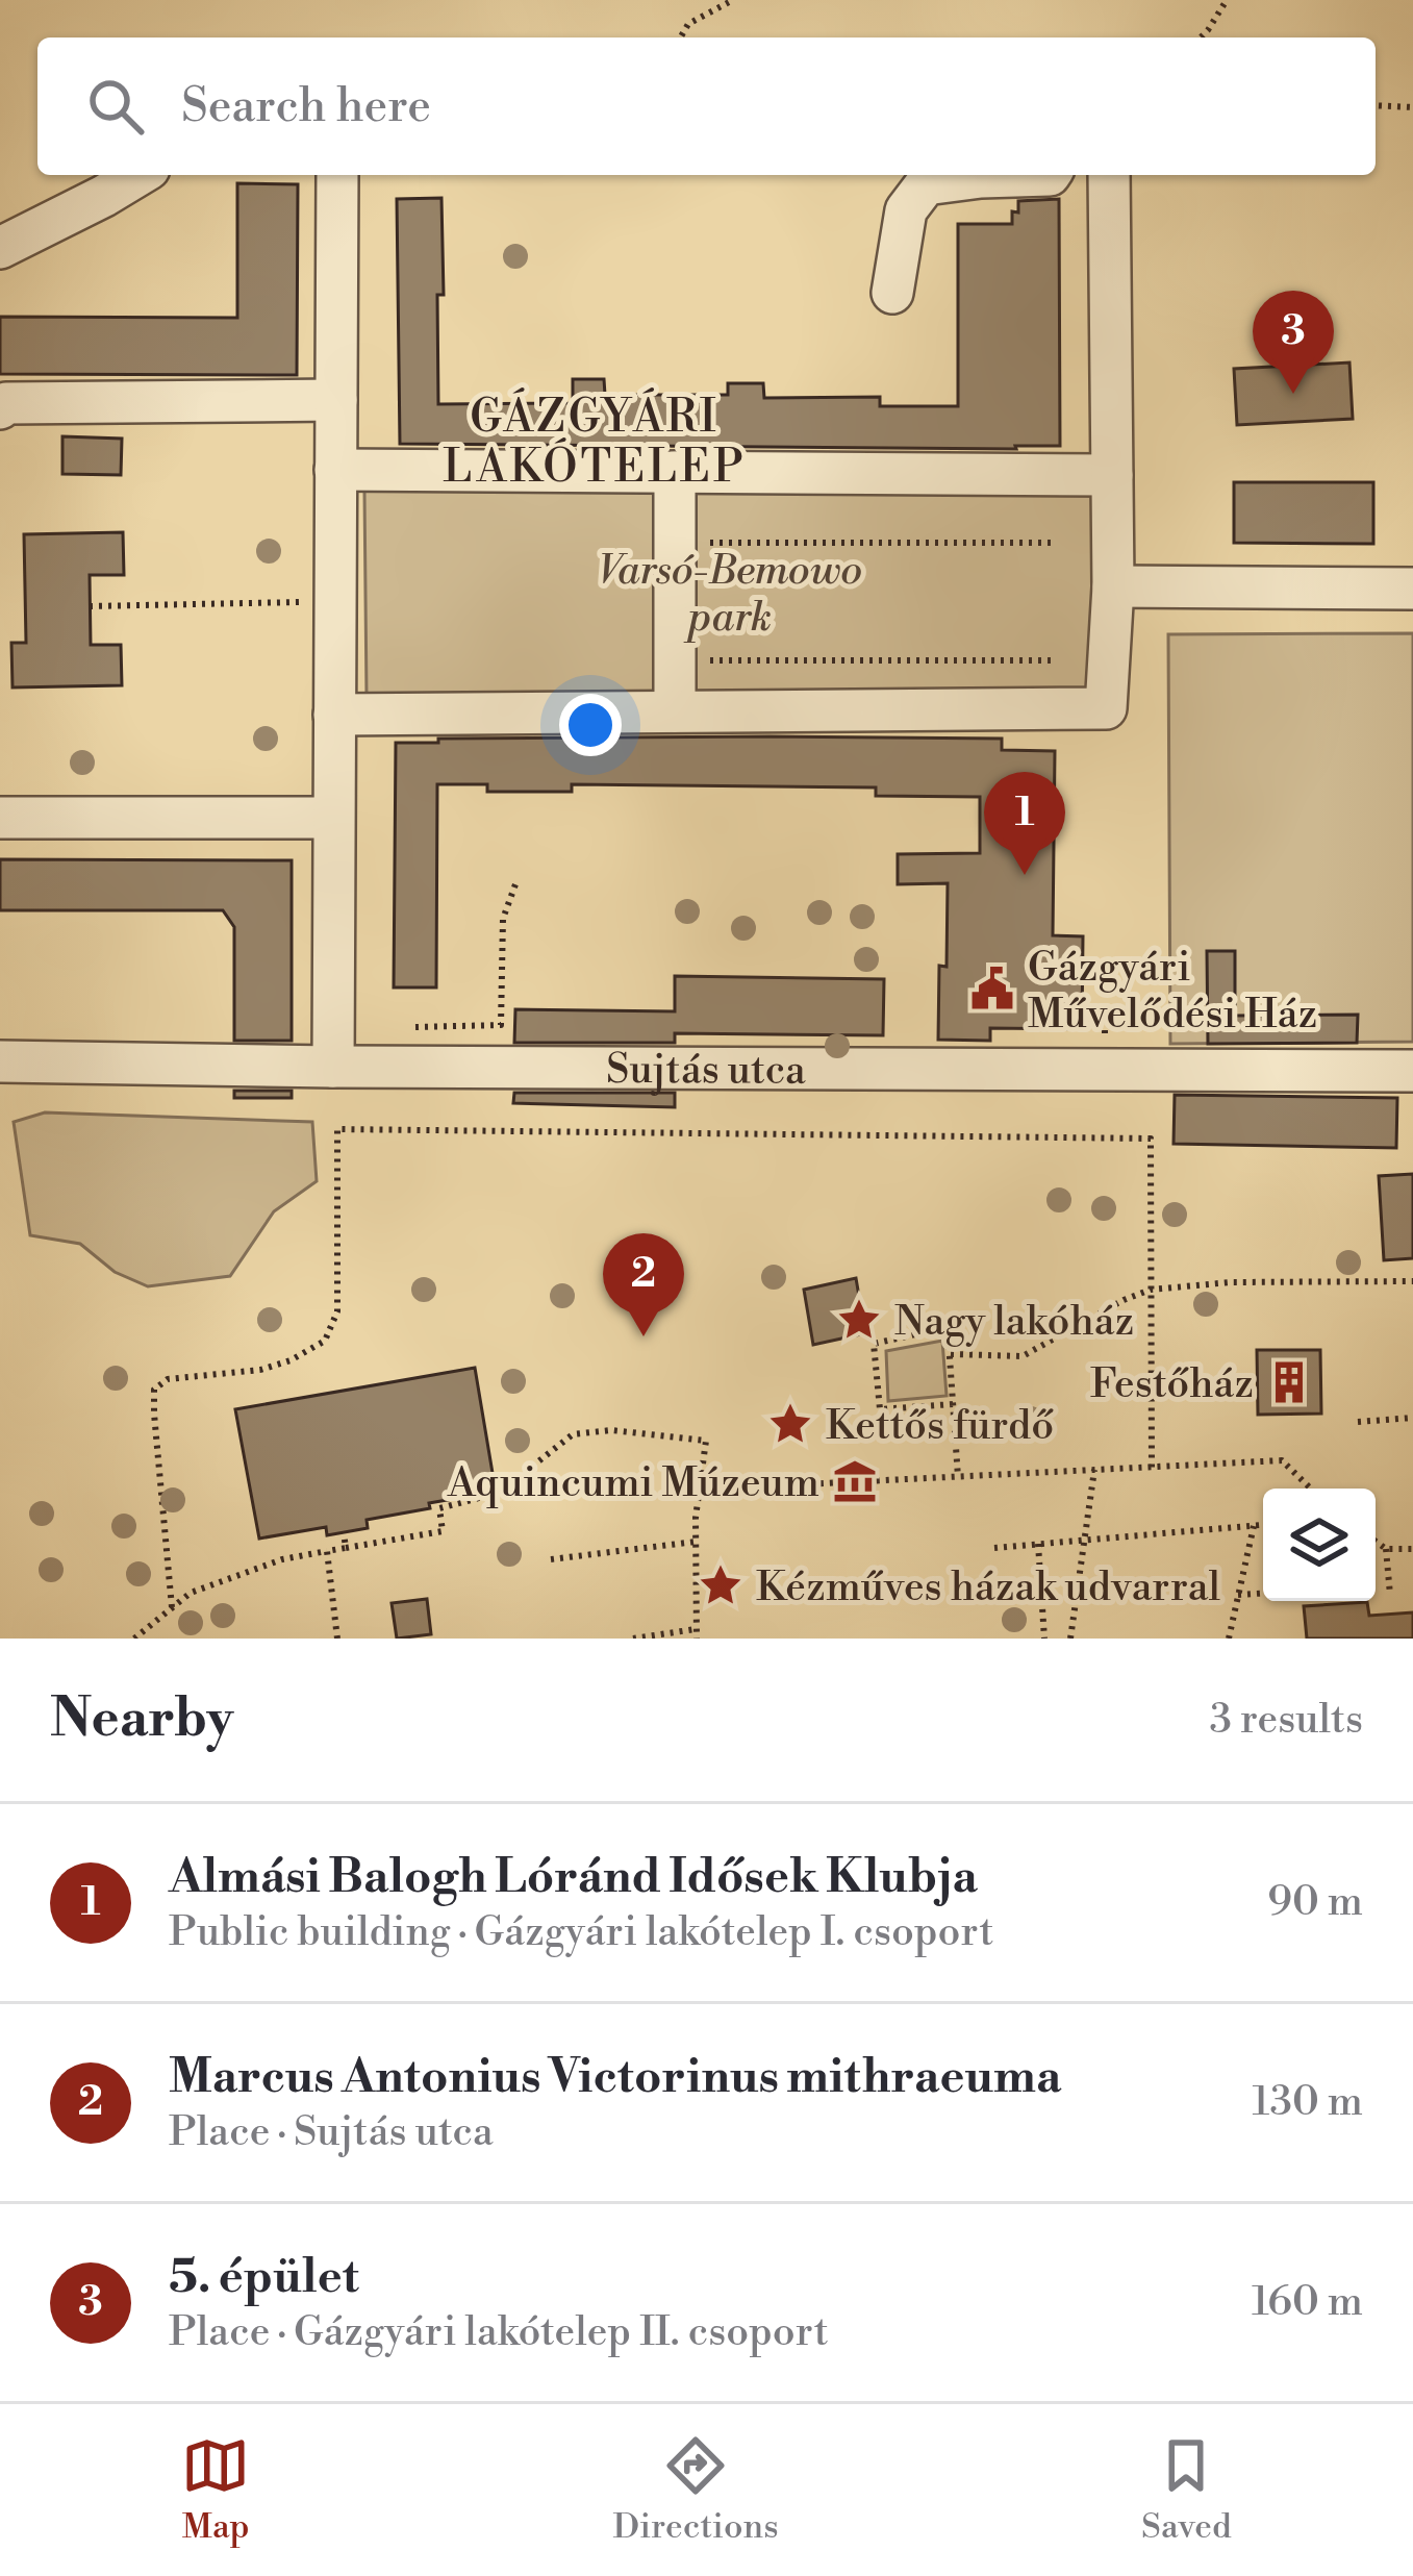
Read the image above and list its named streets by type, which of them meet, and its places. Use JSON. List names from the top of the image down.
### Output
{
  "streets": {
    "street": ["Sujtás utca"]
  },
  "districts": ["GÁZGYÁRI LAKÓTELEP"],
  "parks": ["Varsó-Bemowo park"],
  "places": {
    "public building": ["Gázgyári Művelődési Ház"],
    "place": ["Nagy lakóház", "Kettős fürdő", "Kézműves házak udvarral"],
    "building": ["Festőház"],
    "museum": ["Aquincumi Múzeum"]
  },
  "page": {
    "search": "Search here",
    "pins": ["3", "1", "2"],
    "heading": ["Nearby", "3 results"],
    "list": [
      {
        "mark": "1",
        "name": "Almási Balogh Lóránd Idősek Klubja",
        "note": "Public building · Gázgyári lakótelep I. csoport",
        "value": "90 m"
      },
      {
        "mark": "2",
        "name": "Marcus Antonius Victorinus mithraeuma",
        "note": "Place · Sujtás utca",
        "value": "130 m"
      },
      {
        "mark": "3",
        "name": "5. épület",
        "note": "Place · Gázgyári lakótelep II. csoport",
        "value": "160 m"
      }
    ],
    "nav": ["Map", "Directions", "Saved"]
  }
}
